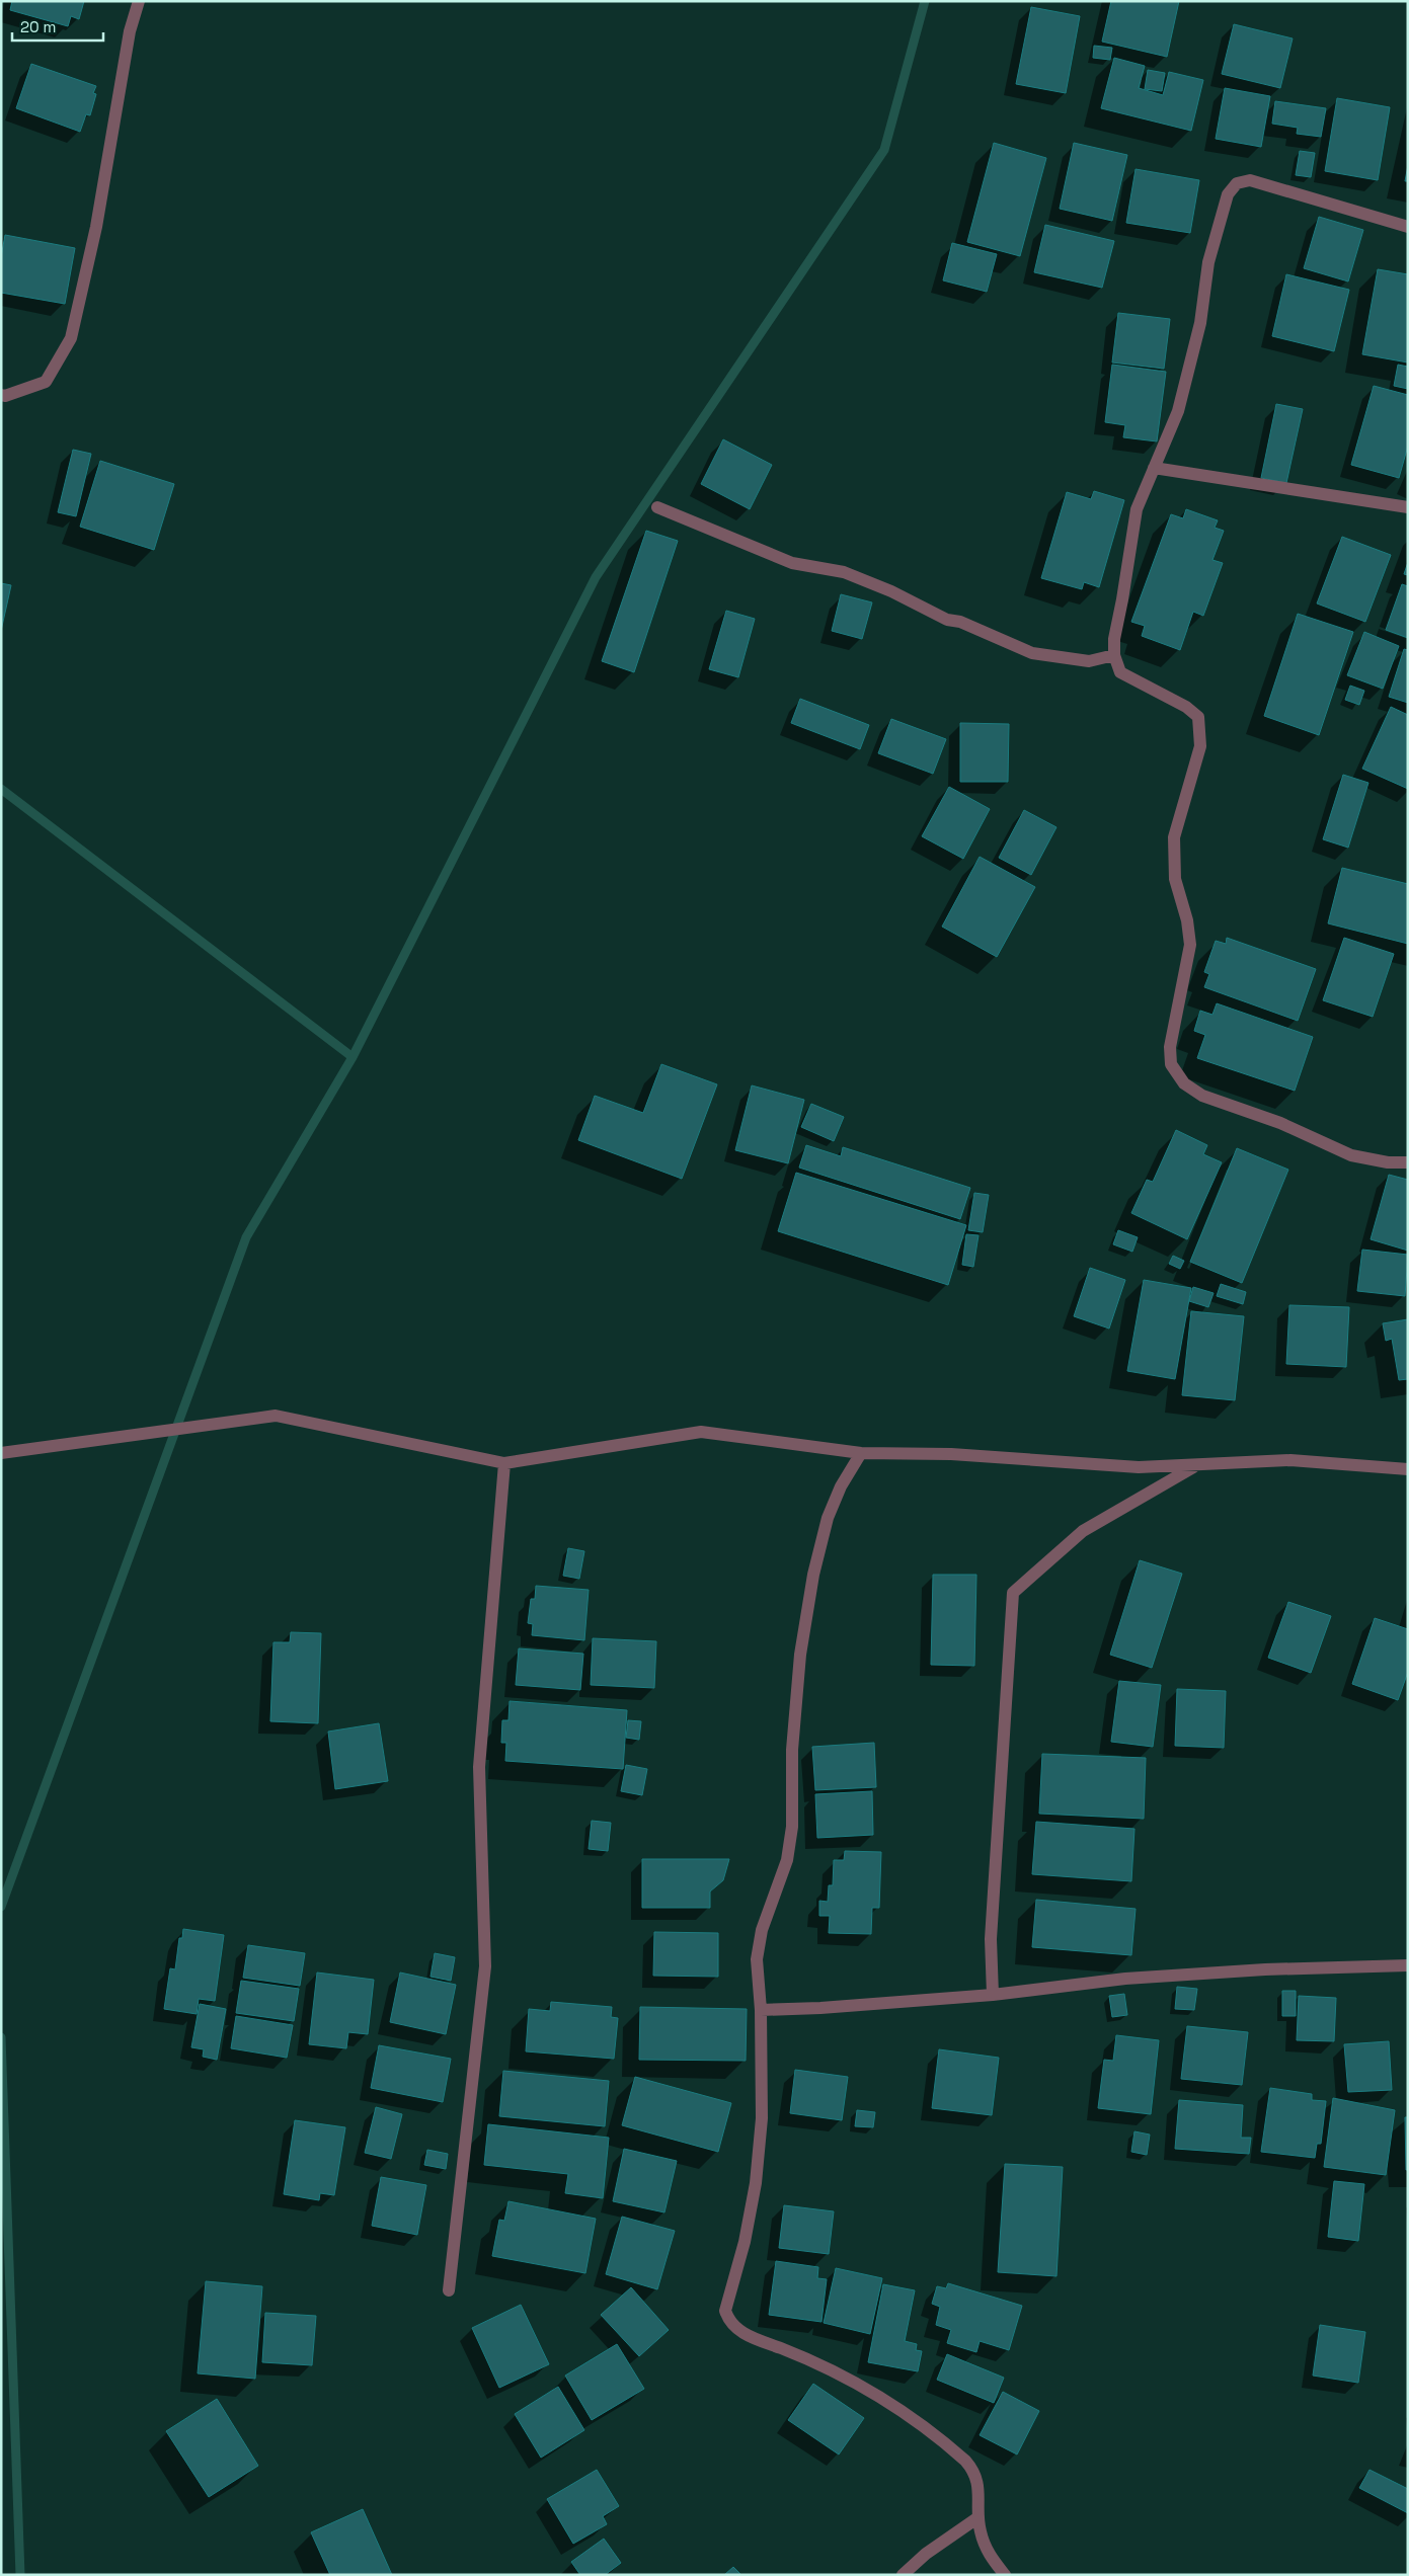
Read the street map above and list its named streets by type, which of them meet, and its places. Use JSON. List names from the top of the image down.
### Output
{
  "scale_bar": "20 m"
}
